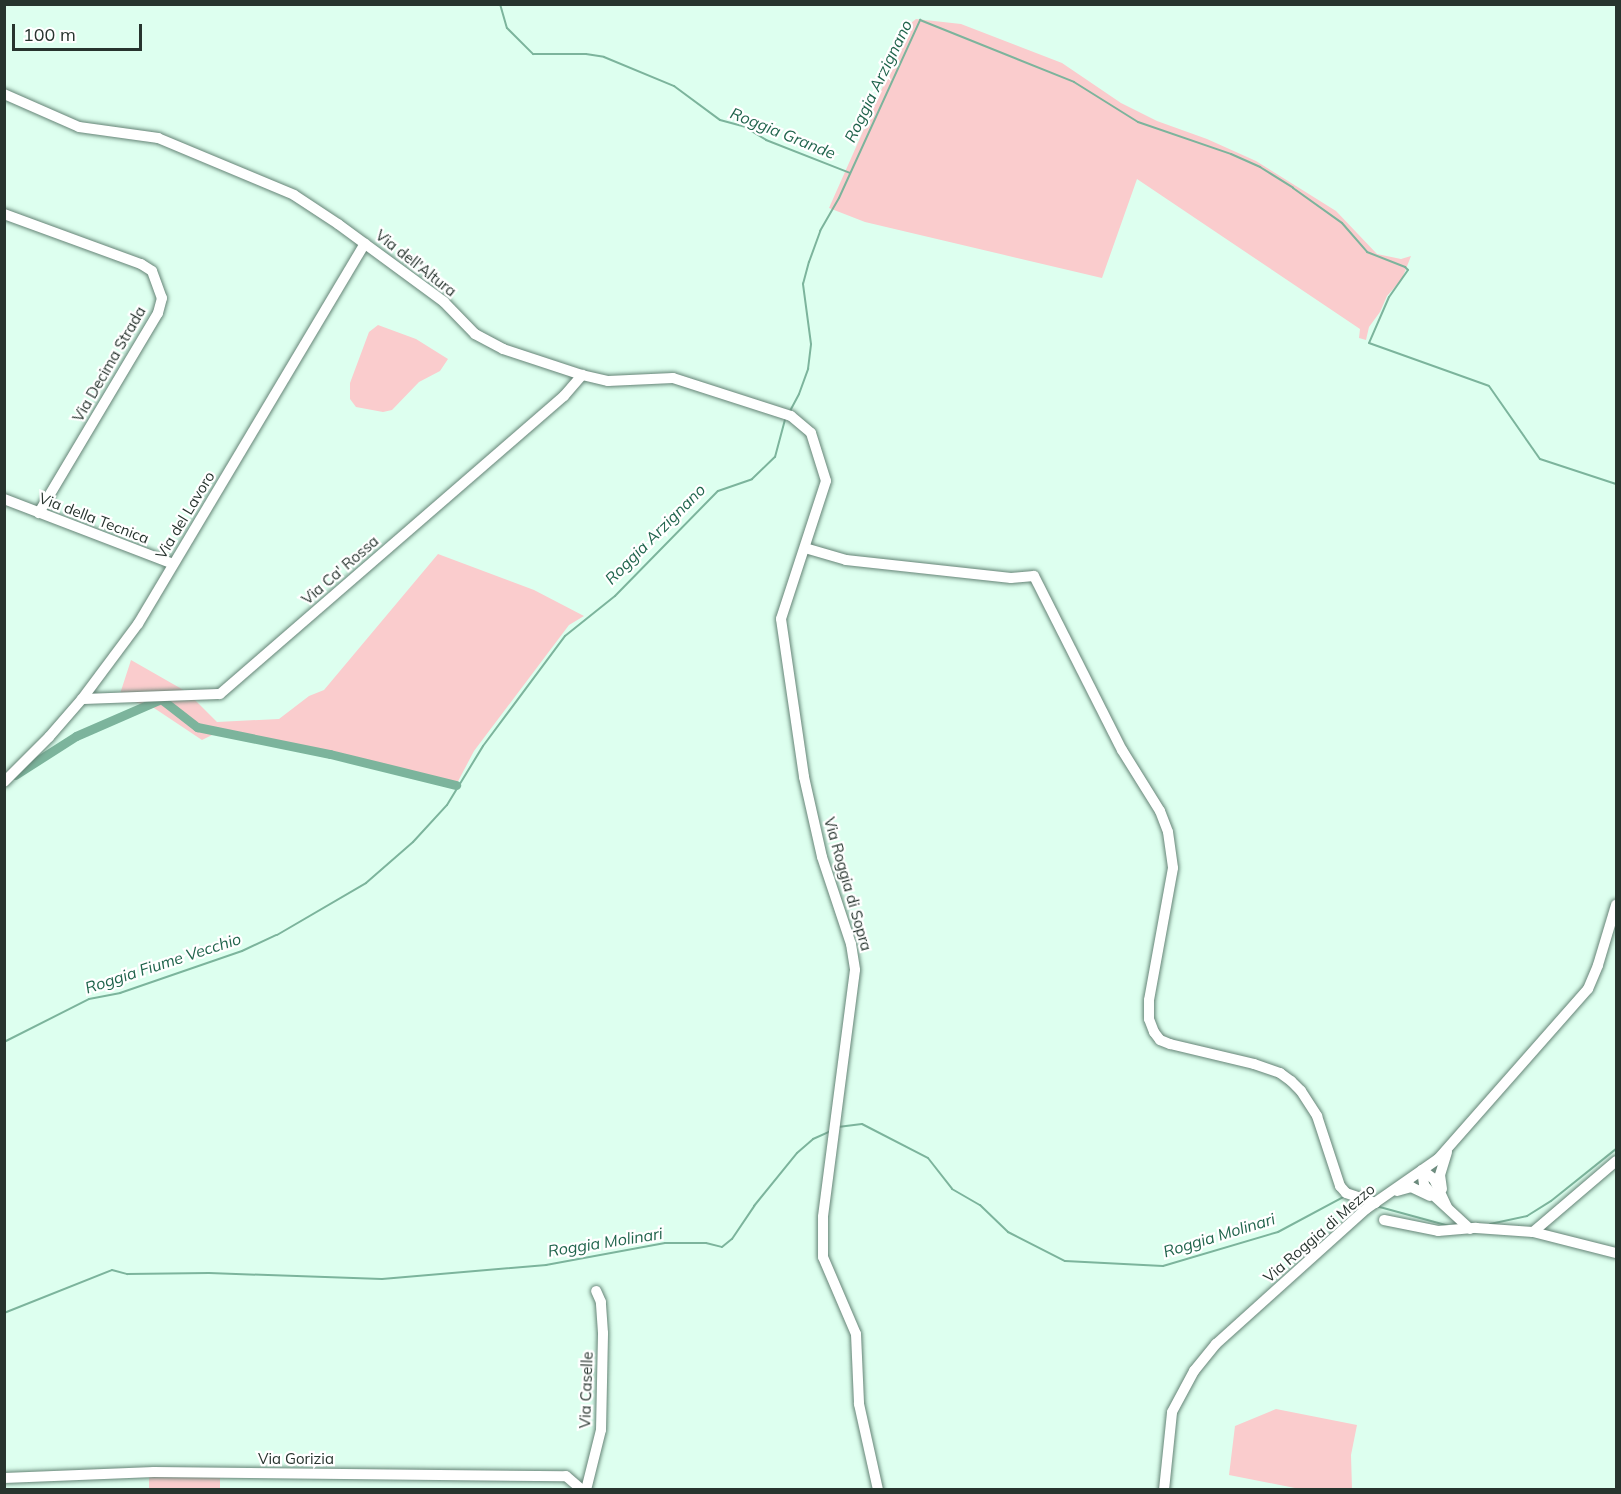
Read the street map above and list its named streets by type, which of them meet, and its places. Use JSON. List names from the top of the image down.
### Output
{
  "streets": {
    "street": [
      "Via dell'Altura",
      "Via Decima Strada",
      "Via del Lavoro",
      "Via della Tecnica",
      "Via Ca' Rossa",
      "Via Roggia di Sopra",
      "Via Roggia di Mezzo",
      "Via Caselle",
      "Via Gorizia"
    ]
  },
  "crossings": [
    ["Via dell'Altura", "Via del Lavoro"],
    ["Via dell'Altura", "Via Ca' Rossa"],
    ["Via dell'Altura", "Via Roggia di Sopra"],
    ["Via Decima Strada", "Via della Tecnica"],
    ["Via del Lavoro", "Via della Tecnica"],
    ["Via del Lavoro", "Via Ca' Rossa"],
    ["Via Caselle", "Via Gorizia"]
  ],
  "water": [
    "Roggia Arzignano",
    "Roggia Grande",
    "Roggia Fiume Vecchio",
    "Roggia Molinari"
  ],
  "scale_bar": "100 m"
}
